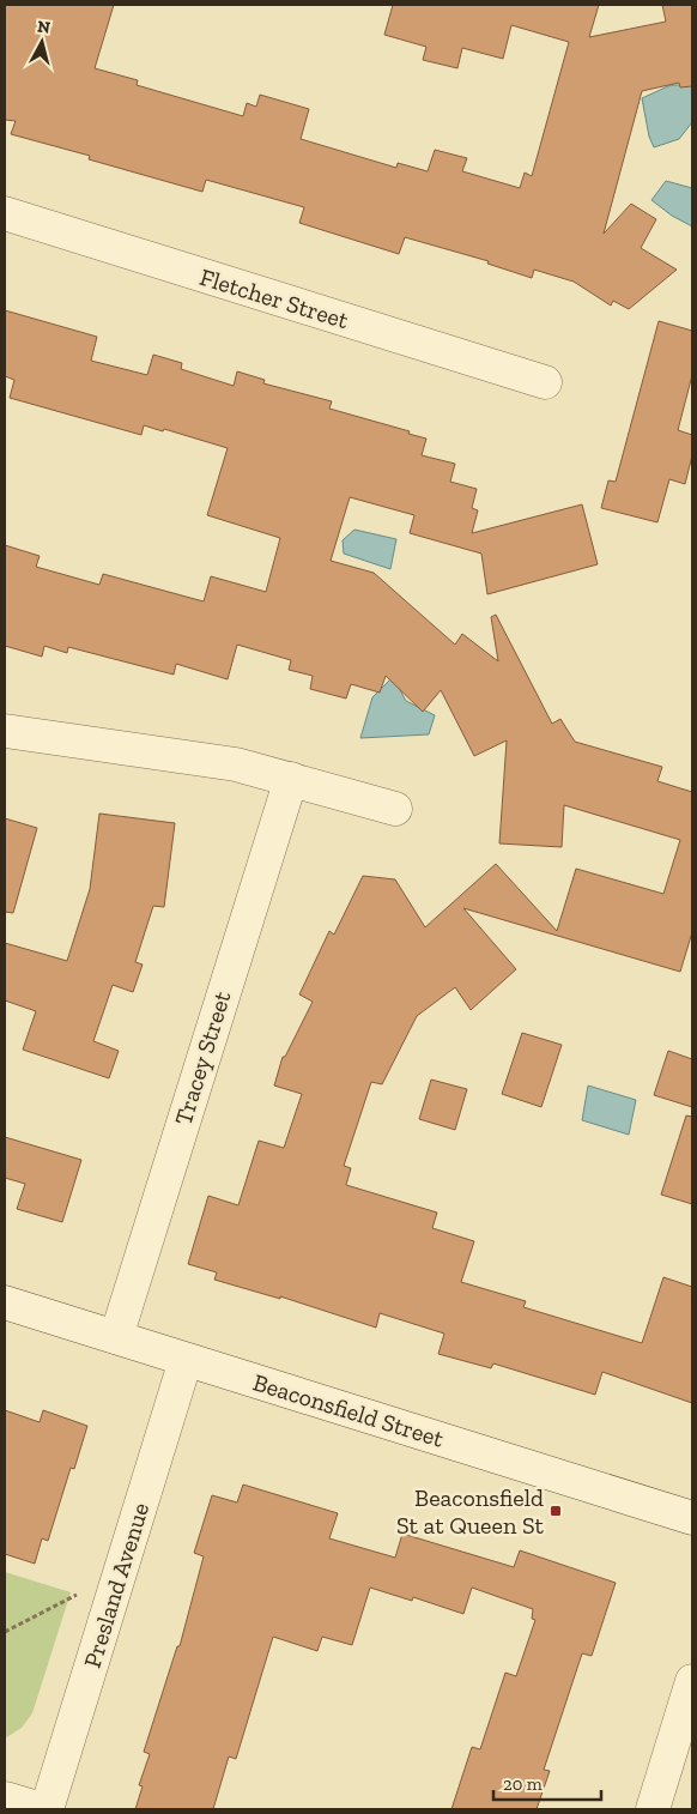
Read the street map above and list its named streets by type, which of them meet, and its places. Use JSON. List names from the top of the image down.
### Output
{
  "streets": {
    "street": [
      "Fletcher Street",
      "Tracey Street",
      "Beaconsfield Street",
      "Presland Avenue"
    ]
  },
  "crossings": [
    ["Tracey Street", "Beaconsfield Street"],
    ["Beaconsfield Street", "Presland Avenue"]
  ],
  "places": {
    "transit": ["Beaconsfield St at Queen St"]
  },
  "scale_bar": "20 m",
  "north": "top"
}
